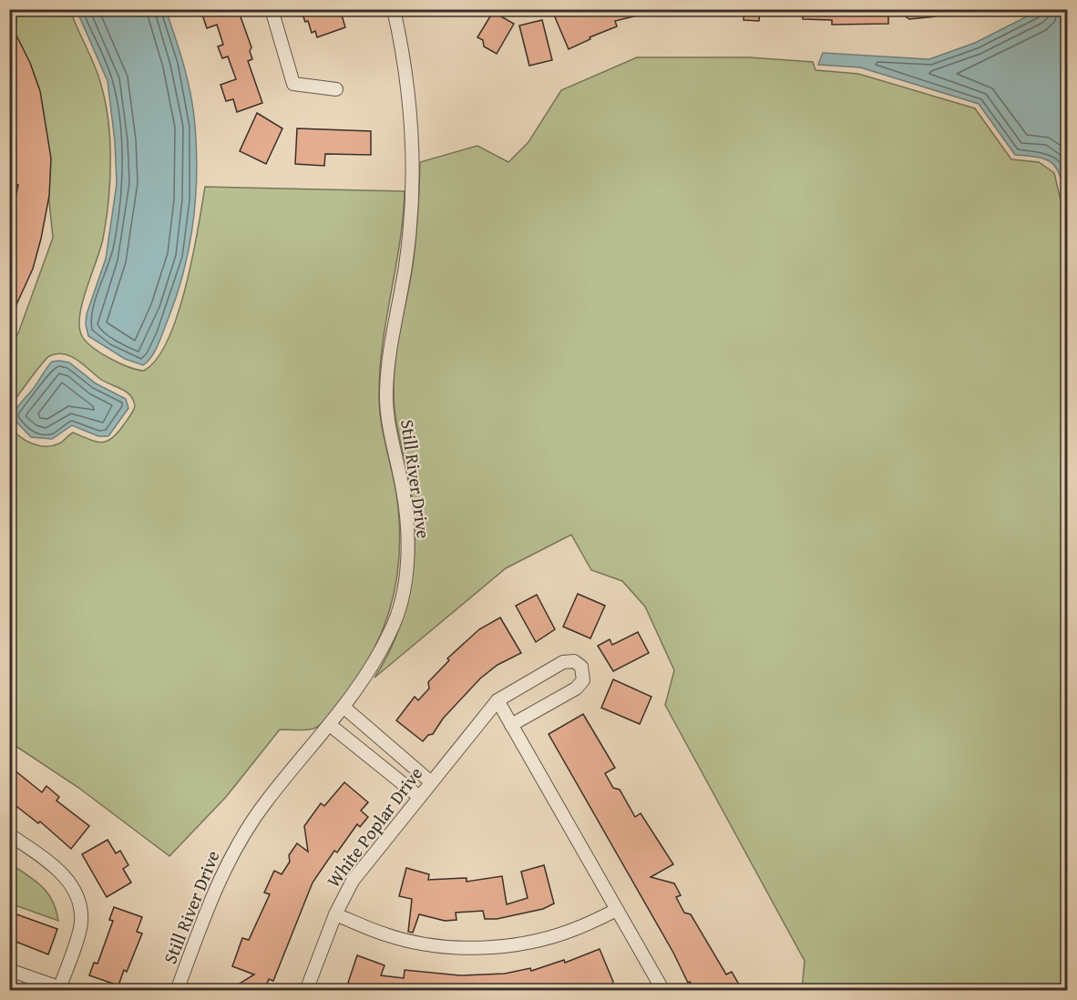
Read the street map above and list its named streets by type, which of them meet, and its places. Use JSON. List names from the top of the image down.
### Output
{
  "streets": {
    "street": ["Still River Drive", "White Poplar Drive"]
  }
}
